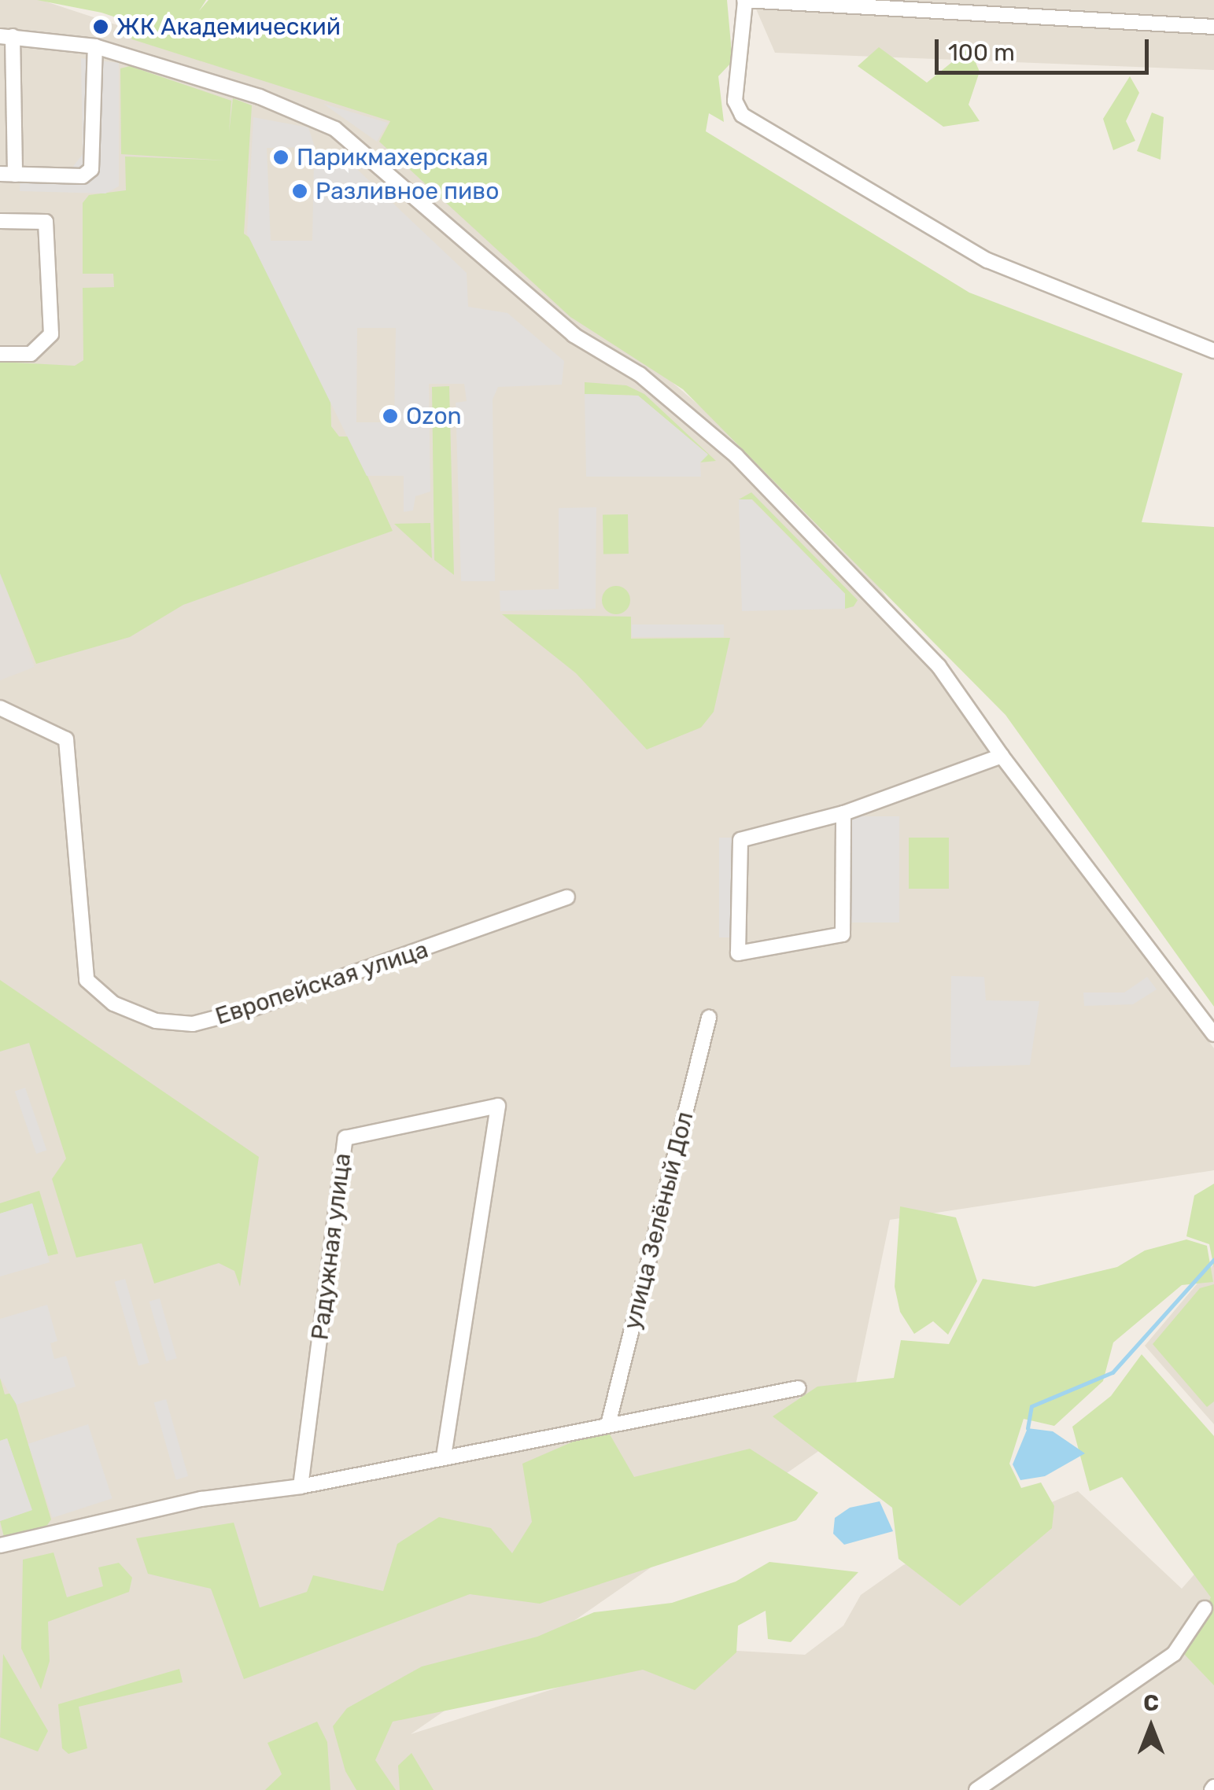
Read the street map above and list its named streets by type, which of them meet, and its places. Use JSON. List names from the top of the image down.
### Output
{
  "streets": {
    "street": ["Европейская улица", "улица Зелёный Дол", "Радужная улица"]
  },
  "places": [
    "ЖК Академический",
    "Парикмахерская",
    "Разливное пиво",
    "Ozon"
  ],
  "scale_bar": "100 m",
  "north": "top"
}
